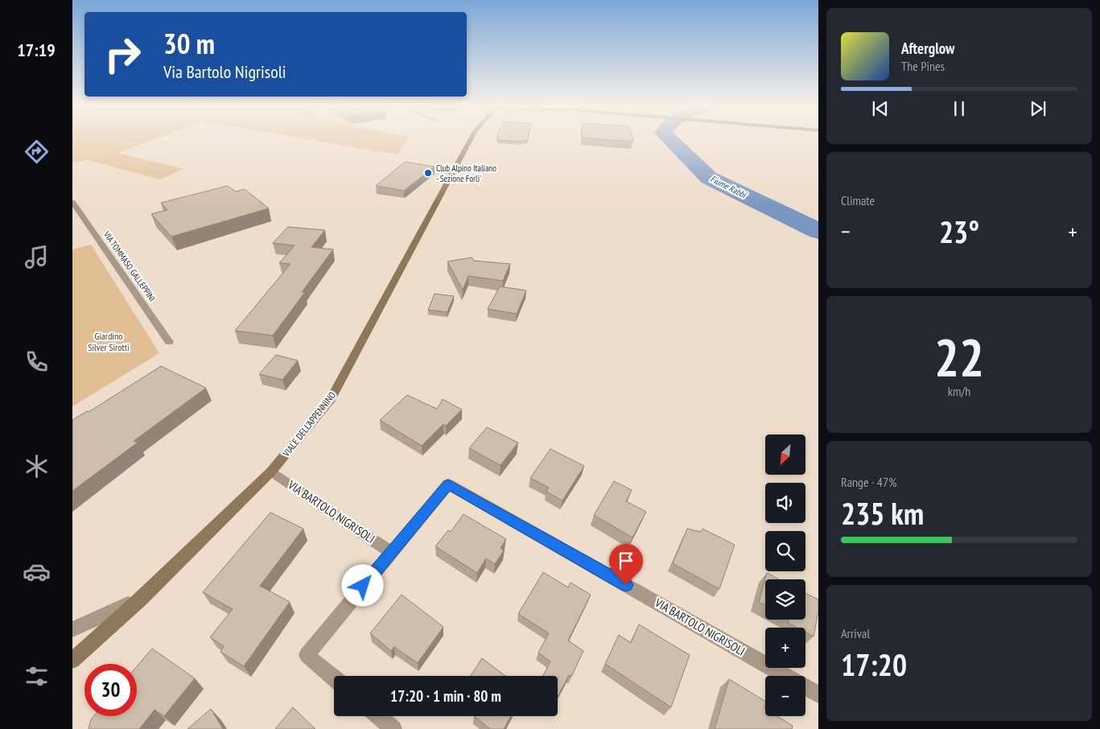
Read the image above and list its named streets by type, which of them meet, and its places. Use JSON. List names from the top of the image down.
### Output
{
  "streets": {
    "main road": ["VIALE DELL'APPENNINO"],
    "street": ["VIA TOMMASO GALLEPPINI", "VIA BARTOLO NIGRISOLI"]
  },
  "crossings": [
    ["VIALE DELL'APPENNINO", "VIA BARTOLO NIGRISOLI"]
  ],
  "water": ["Fiume Rabbi"],
  "parks": ["Giardino Silver Sirotti"],
  "places": ["Club Alpino Italiano - Sezione Forli'"],
  "north": "bottom left",
  "page": {
    "tabs": "17:19",
    "turn": ["30 m", "Via Bartolo Nigrisoli"],
    "song": ["Afterglow", "The Pines"],
    "tile": [
      "Climate",
      ["22", "km/h"],
      ["Range · 47%", "235 km"],
      ["Arrival", "17:20"]
    ],
    "heat": ["−", "23°", "+"],
    "map_buttons": ["+", "−"],
    "limit": "30",
    "trip": "17:20 · 1 min · 80 m"
  }
}
